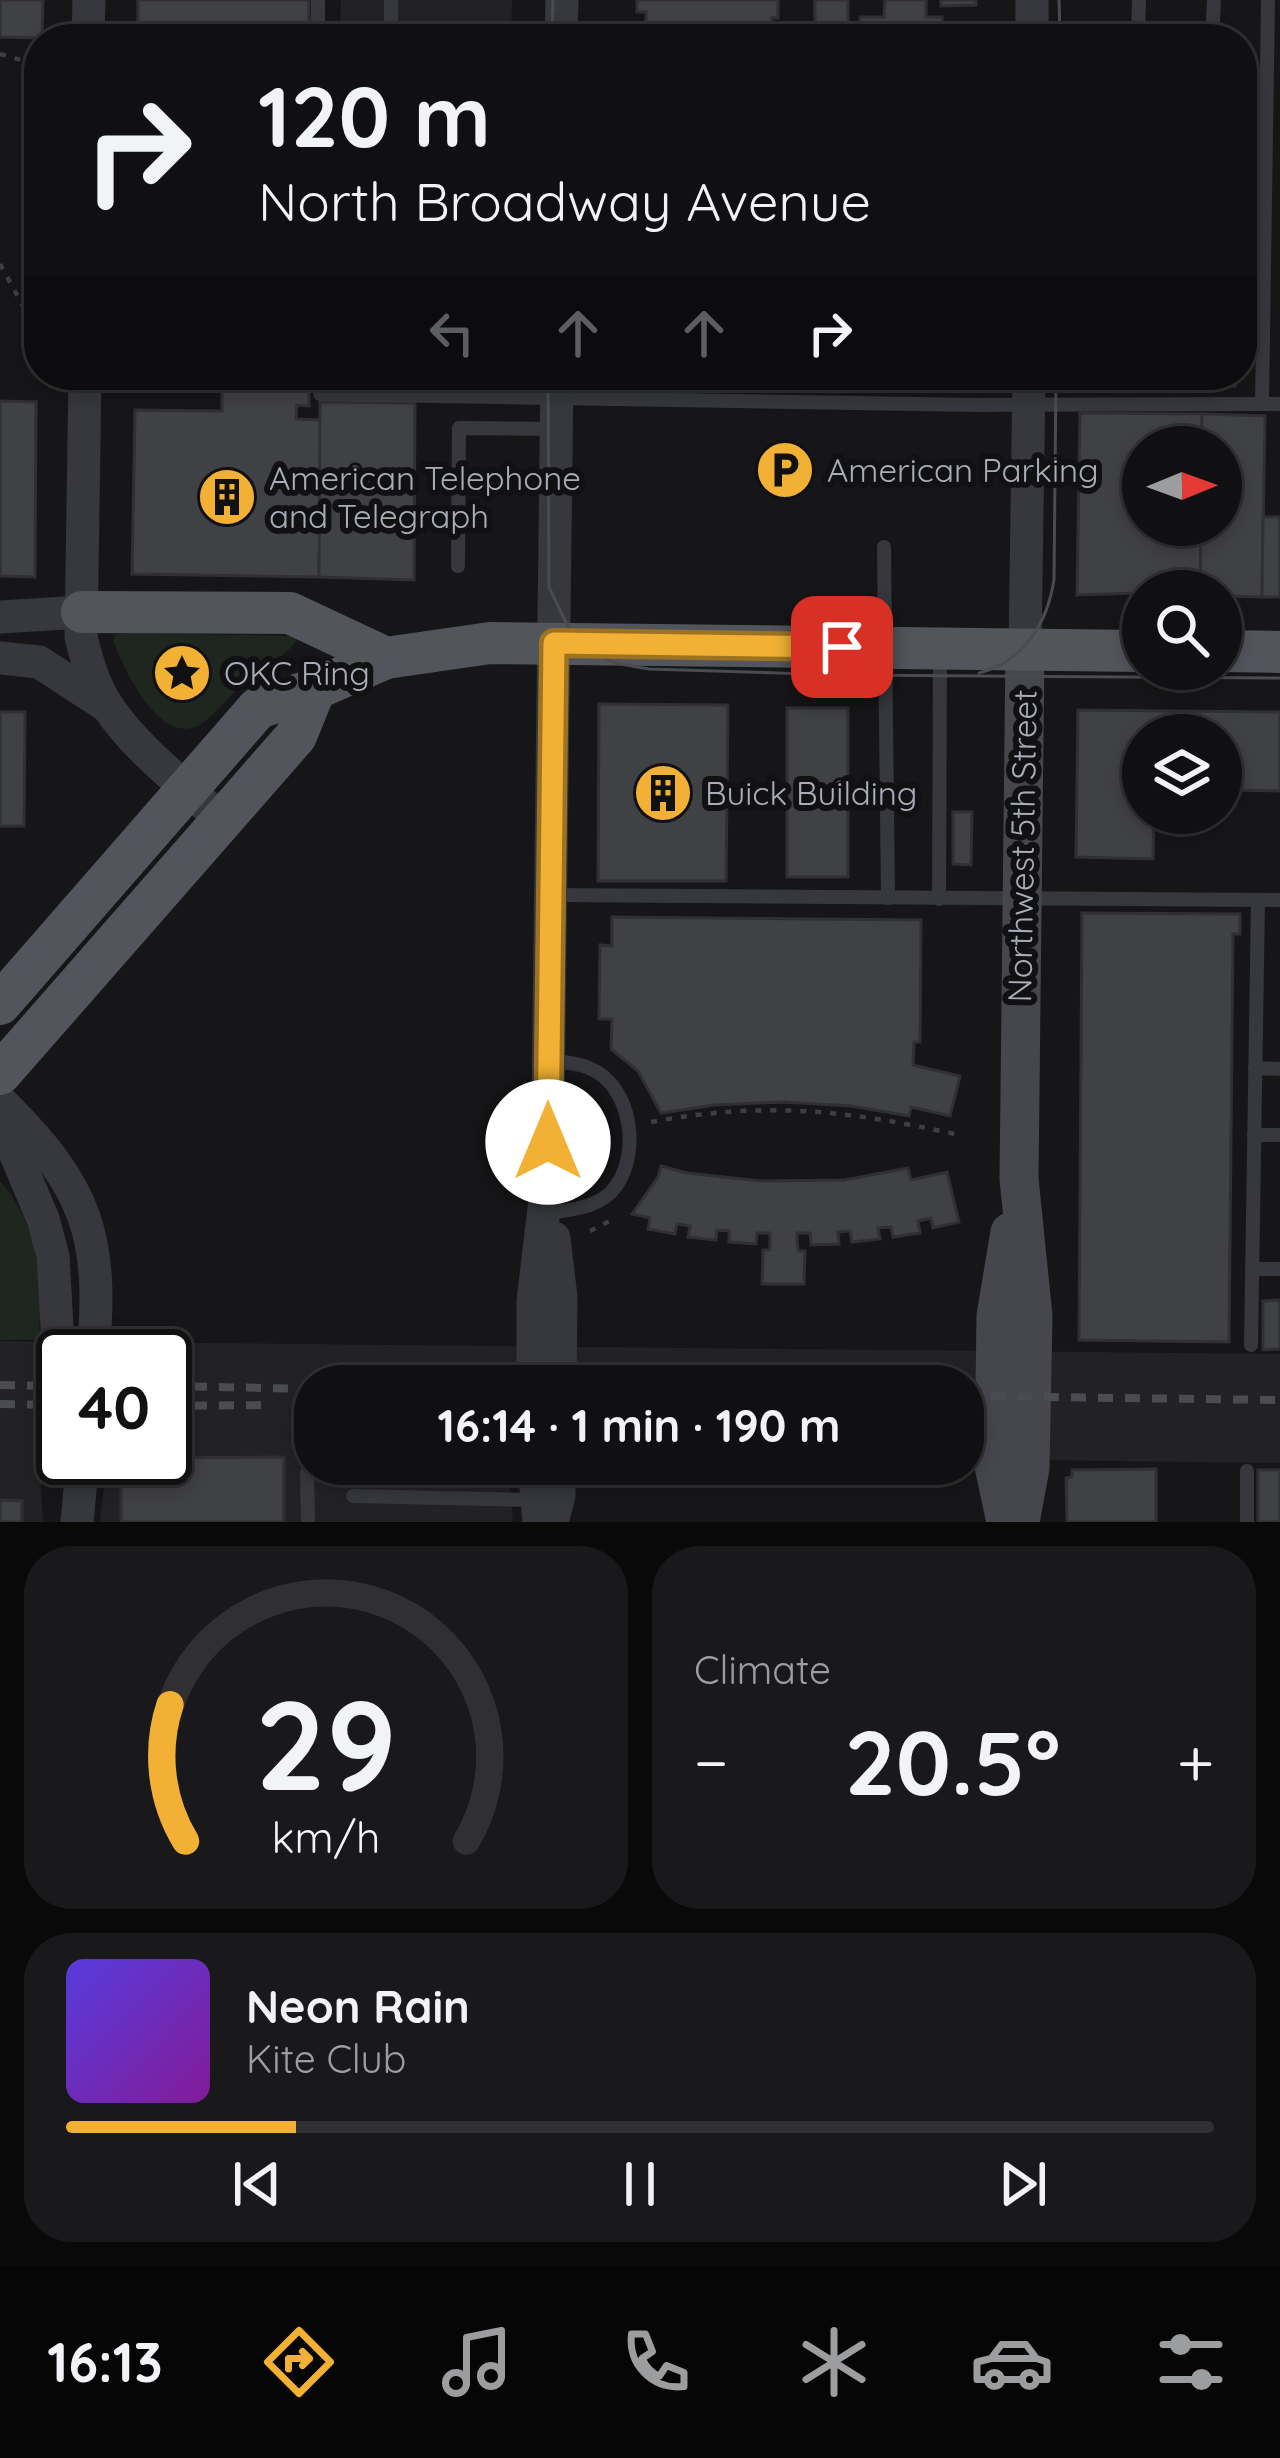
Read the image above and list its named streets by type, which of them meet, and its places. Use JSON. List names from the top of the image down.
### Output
{
  "streets": {
    "main road": ["Northwest 5th Street"]
  },
  "places": {
    "parking": ["American Parking"],
    "building": ["American Telephone and Telegraph", "Buick Building"],
    "place": ["OKC Ring"]
  },
  "north": "right",
  "page": {
    "turn": ["120 m", "North Broadway Avenue"],
    "limit": "40",
    "trip": "16:14 · 1 min · 190 m",
    "tile": "Climate",
    "heat": ["−", "20.5°", "+"],
    "song": ["Neon Rain", "Kite Club"],
    "tabs": "16:13",
    "gauge": ["29", "km/h"]
  }
}
